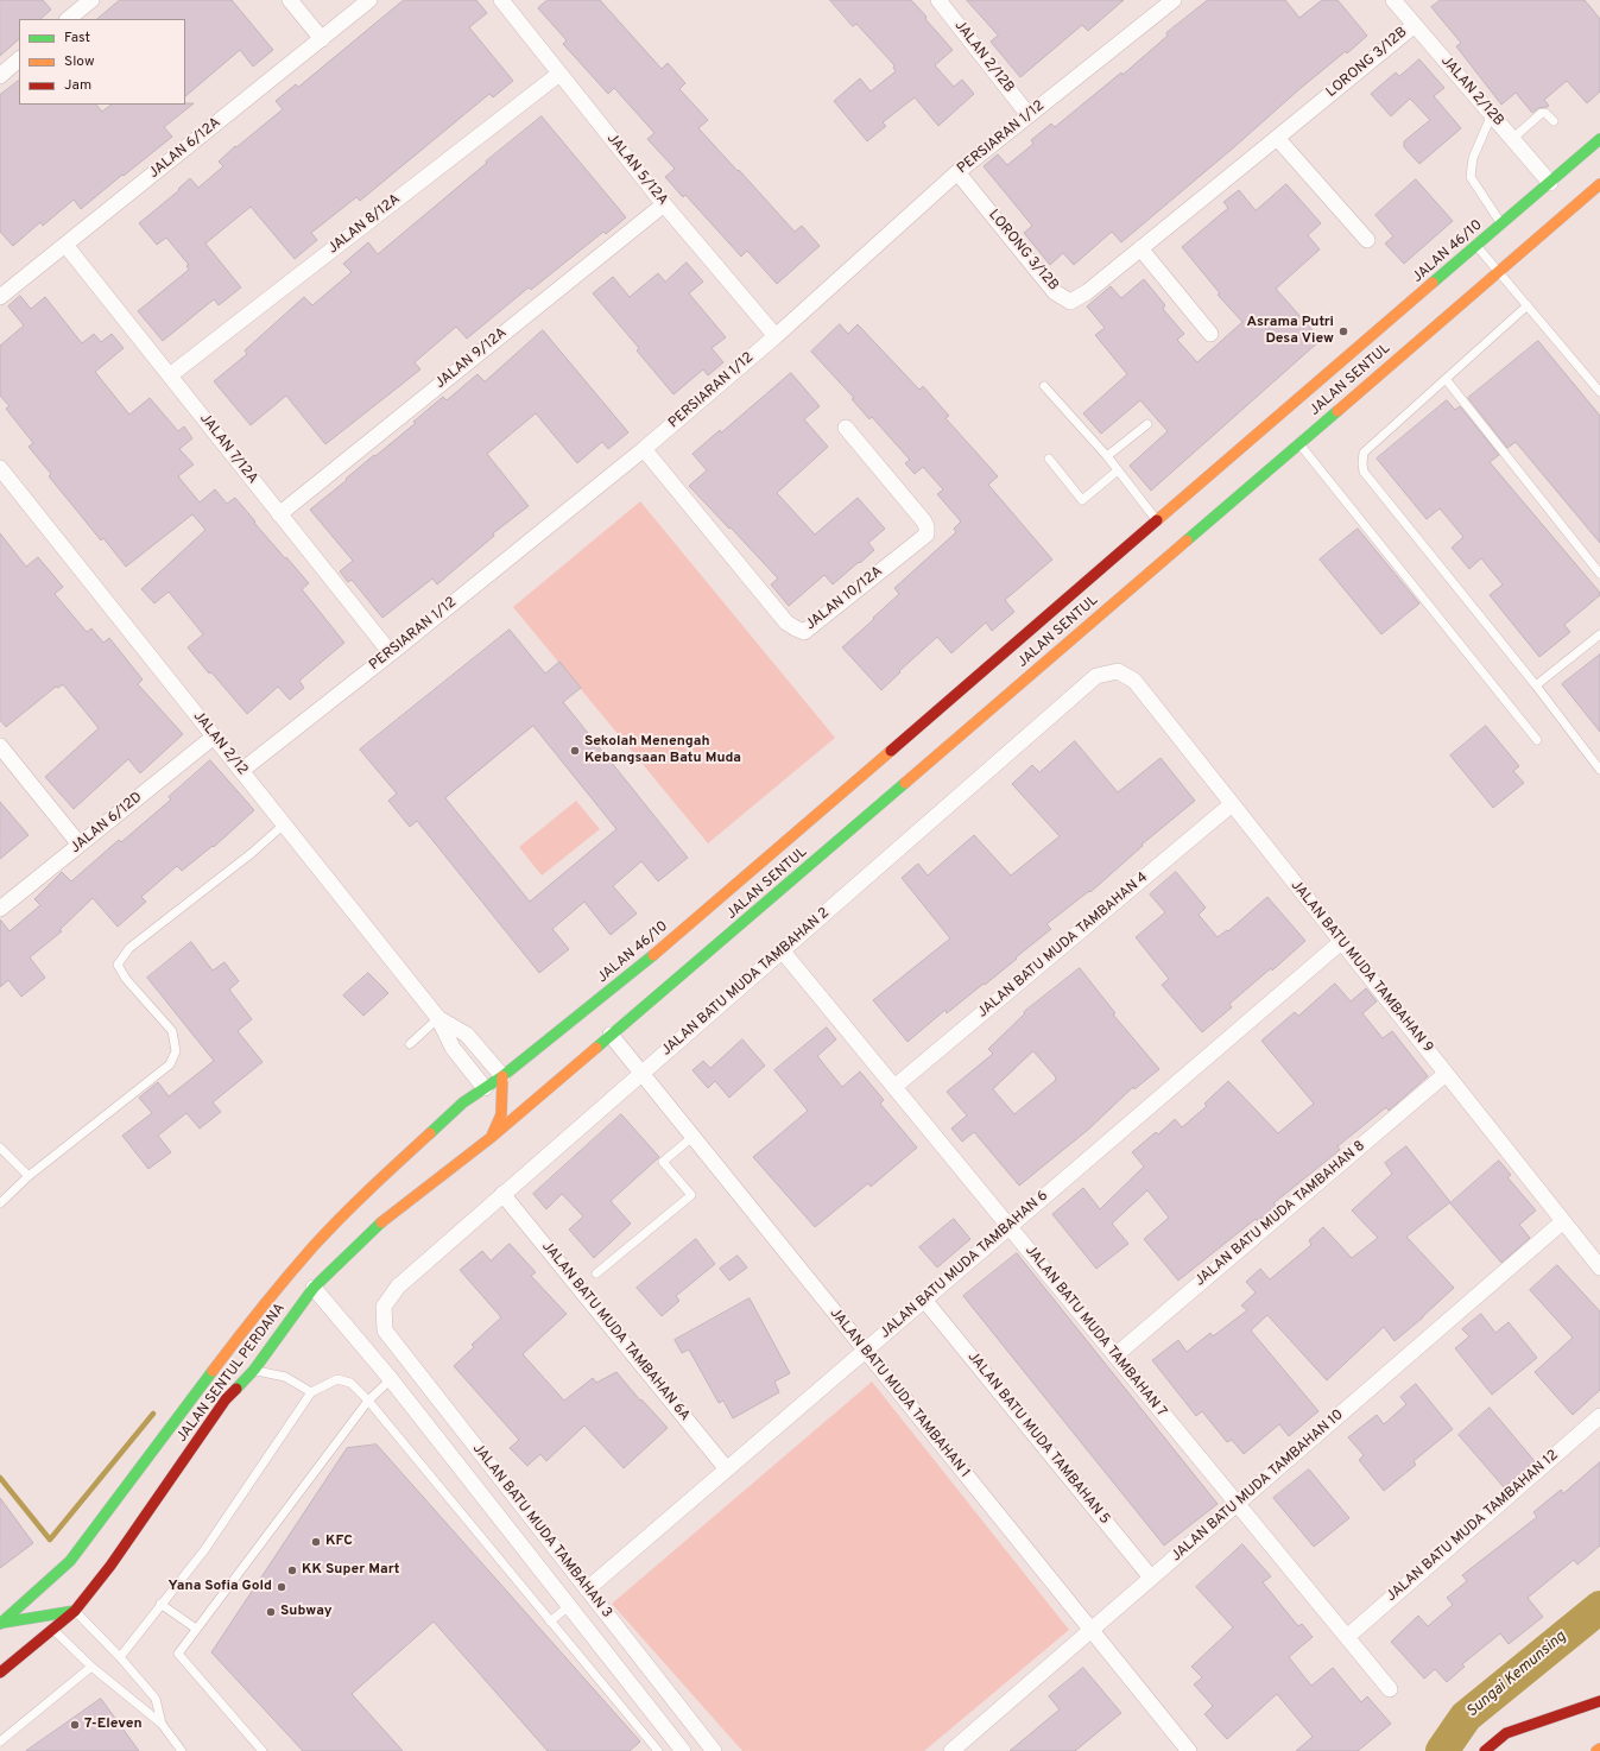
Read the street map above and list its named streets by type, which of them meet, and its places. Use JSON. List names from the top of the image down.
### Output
{
  "streets": {
    "main road": ["JALAN 46/10", "JALAN SENTUL", "JALAN SENTUL PERDANA"],
    "street": [
      "JALAN 2/12B",
      "LORONG 3/12B",
      "PERSIARAN 1/12",
      "JALAN 6/12A",
      "JALAN 5/12A",
      "JALAN 8/12A",
      "JALAN 9/12A",
      "JALAN 7/12A",
      "JALAN 10/12A",
      "JALAN 2/12",
      "JALAN 6/12D",
      "JALAN BATU MUDA TAMBAHAN 4",
      "JALAN BATU MUDA TAMBAHAN 9",
      "JALAN BATU MUDA TAMBAHAN 2",
      "JALAN BATU MUDA TAMBAHAN 8",
      "JALAN BATU MUDA TAMBAHAN 6",
      "JALAN BATU MUDA TAMBAHAN 6A",
      "JALAN BATU MUDA TAMBAHAN 7",
      "JALAN BATU MUDA TAMBAHAN 1",
      "JALAN BATU MUDA TAMBAHAN 5",
      "JALAN BATU MUDA TAMBAHAN 10",
      "JALAN BATU MUDA TAMBAHAN 12",
      "JALAN BATU MUDA TAMBAHAN 3"
    ]
  },
  "crossings": [
    ["JALAN 2/12B", "LORONG 3/12B"],
    ["JALAN 2/12B", "PERSIARAN 1/12"],
    ["JALAN 2/12B", "JALAN 46/10"],
    ["LORONG 3/12B", "PERSIARAN 1/12"],
    ["PERSIARAN 1/12", "JALAN 5/12A"],
    ["PERSIARAN 1/12", "JALAN 7/12A"],
    ["PERSIARAN 1/12", "JALAN 10/12A"],
    ["PERSIARAN 1/12", "JALAN 2/12"],
    ["JALAN 6/12A", "JALAN 7/12A"],
    ["JALAN 5/12A", "JALAN 8/12A"],
    ["JALAN 5/12A", "JALAN 9/12A"],
    ["JALAN 8/12A", "JALAN 7/12A"],
    ["JALAN 46/10", "JALAN SENTUL"],
    ["JALAN 46/10", "JALAN 2/12"],
    ["JALAN 9/12A", "JALAN 7/12A"],
    ["JALAN SENTUL", "JALAN BATU MUDA TAMBAHAN 1"],
    ["JALAN 2/12", "JALAN 6/12D"],
    ["JALAN 2/12", "JALAN SENTUL PERDANA"],
    ["JALAN BATU MUDA TAMBAHAN 4", "JALAN BATU MUDA TAMBAHAN 9"],
    ["JALAN BATU MUDA TAMBAHAN 4", "JALAN BATU MUDA TAMBAHAN 7"],
    ["JALAN BATU MUDA TAMBAHAN 9", "JALAN BATU MUDA TAMBAHAN 2"],
    ["JALAN BATU MUDA TAMBAHAN 9", "JALAN BATU MUDA TAMBAHAN 8"],
    ["JALAN BATU MUDA TAMBAHAN 9", "JALAN BATU MUDA TAMBAHAN 6"],
    ["JALAN BATU MUDA TAMBAHAN 9", "JALAN BATU MUDA TAMBAHAN 10"],
    ["JALAN BATU MUDA TAMBAHAN 2", "JALAN BATU MUDA TAMBAHAN 6A"],
    ["JALAN BATU MUDA TAMBAHAN 2", "JALAN BATU MUDA TAMBAHAN 7"],
    ["JALAN BATU MUDA TAMBAHAN 2", "JALAN BATU MUDA TAMBAHAN 1"],
    ["JALAN BATU MUDA TAMBAHAN 2", "JALAN BATU MUDA TAMBAHAN 3"],
    ["JALAN BATU MUDA TAMBAHAN 8", "JALAN BATU MUDA TAMBAHAN 7"],
    ["JALAN BATU MUDA TAMBAHAN 6", "JALAN BATU MUDA TAMBAHAN 6A"],
    ["JALAN BATU MUDA TAMBAHAN 6", "JALAN BATU MUDA TAMBAHAN 7"],
    ["JALAN BATU MUDA TAMBAHAN 6", "JALAN BATU MUDA TAMBAHAN 1"],
    ["JALAN BATU MUDA TAMBAHAN 6", "JALAN BATU MUDA TAMBAHAN 5"],
    ["JALAN BATU MUDA TAMBAHAN 6", "JALAN BATU MUDA TAMBAHAN 3"],
    ["JALAN BATU MUDA TAMBAHAN 7", "JALAN BATU MUDA TAMBAHAN 10"],
    ["JALAN BATU MUDA TAMBAHAN 7", "JALAN BATU MUDA TAMBAHAN 12"],
    ["JALAN BATU MUDA TAMBAHAN 1", "JALAN BATU MUDA TAMBAHAN 10"],
    ["JALAN BATU MUDA TAMBAHAN 5", "JALAN BATU MUDA TAMBAHAN 10"]
  ],
  "water": ["Sungai Kemunsing"],
  "places": [
    "Asrama Putri Desa View",
    "Sekolah Menengah Kebangsaan Batu Muda",
    "KFC",
    "KK Super Mart",
    "Yana Sofia Gold",
    "Subway",
    "7-Eleven"
  ],
  "legend": ["Fast", "Slow", "Jam"]
}
